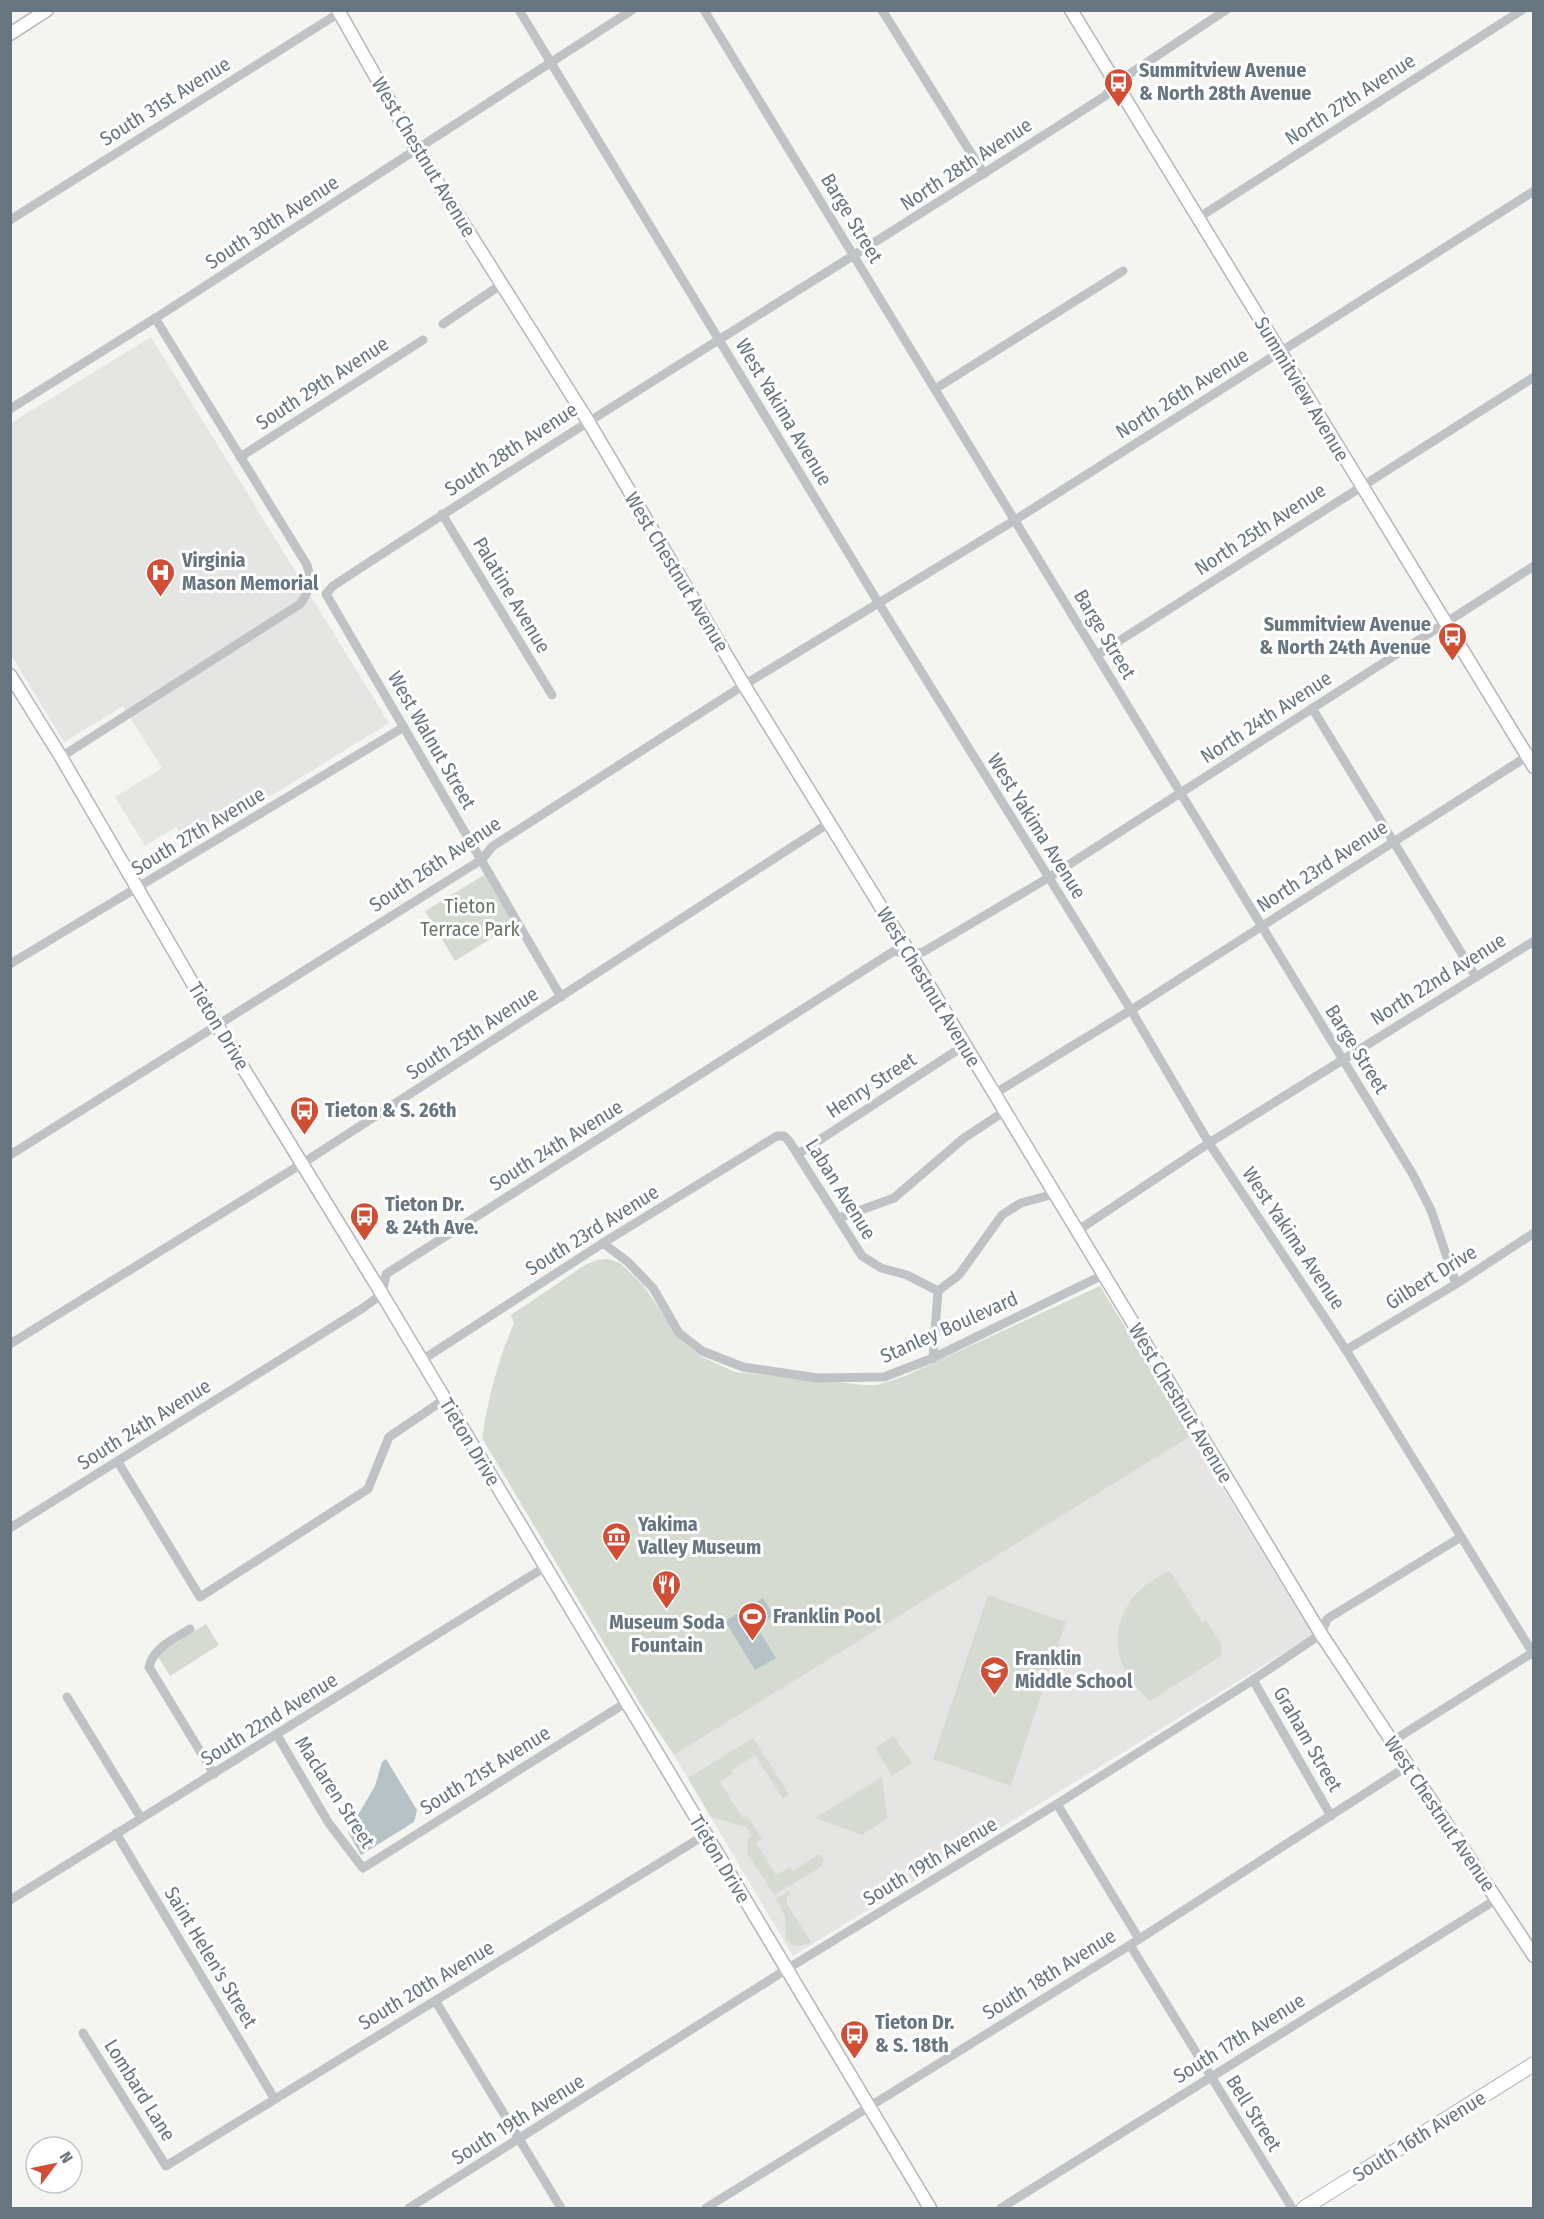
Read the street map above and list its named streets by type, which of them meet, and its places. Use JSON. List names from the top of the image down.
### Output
{
  "streets": {
    "main road": [
      "West Chestnut Avenue",
      "Summitview Avenue",
      "Tieton Drive",
      "South 16th Avenue"
    ],
    "street": [
      "North 27th Avenue",
      "South 31st Avenue",
      "North 28th Avenue",
      "Barge Street",
      "South 30th Avenue",
      "South 29th Avenue",
      "North 26th Avenue",
      "West Yakima Avenue",
      "South 28th Avenue",
      "North 25th Avenue",
      "Palatine Avenue",
      "North 24th Avenue",
      "West Walnut Street",
      "South 27th Avenue",
      "South 26th Avenue",
      "North 23rd Avenue",
      "North 22nd Avenue",
      "South 25th Avenue",
      "Henry Street",
      "South 24th Avenue",
      "Laban Avenue",
      "South 23rd Avenue",
      "Gilbert Drive",
      "Stanley Boulevard",
      "South 22nd Avenue",
      "Graham Street",
      "South 21st Avenue",
      "Maclaren Street",
      "South 19th Avenue",
      "Saint Helen's Street",
      "South 18th Avenue",
      "South 20th Avenue",
      "South 17th Avenue",
      "Lombard Lane",
      "Bell Street"
    ]
  },
  "crossings": [
    ["North 27th Avenue", "Summitview Avenue"],
    ["South 31st Avenue", "West Chestnut Avenue"],
    ["West Chestnut Avenue", "South 30th Avenue"],
    ["West Chestnut Avenue", "South 28th Avenue"],
    ["West Chestnut Avenue", "South 26th Avenue"],
    ["West Chestnut Avenue", "South 25th Avenue"],
    ["West Chestnut Avenue", "Henry Street"],
    ["West Chestnut Avenue", "South 24th Avenue"],
    ["West Chestnut Avenue", "Stanley Boulevard"],
    ["West Chestnut Avenue", "South 19th Avenue"],
    ["West Chestnut Avenue", "South 18th Avenue"],
    ["West Chestnut Avenue", "South 17th Avenue"],
    ["North 28th Avenue", "Barge Street"],
    ["North 28th Avenue", "Summitview Avenue"],
    ["North 28th Avenue", "West Yakima Avenue"],
    ["North 28th Avenue", "South 28th Avenue"],
    ["Barge Street", "North 26th Avenue"],
    ["Barge Street", "North 25th Avenue"],
    ["Barge Street", "North 24th Avenue"],
    ["Barge Street", "North 23rd Avenue"],
    ["Barge Street", "North 22nd Avenue"],
    ["Barge Street", "Gilbert Drive"],
    ["South 30th Avenue", "West Yakima Avenue"],
    ["Summitview Avenue", "North 26th Avenue"],
    ["Summitview Avenue", "North 25th Avenue"],
    ["Summitview Avenue", "North 24th Avenue"],
    ["Summitview Avenue", "North 23rd Avenue"],
    ["North 26th Avenue", "West Yakima Avenue"],
    ["North 26th Avenue", "South 26th Avenue"],
    ["West Yakima Avenue", "South 28th Avenue"],
    ["West Yakima Avenue", "North 24th Avenue"],
    ["West Yakima Avenue", "South 26th Avenue"],
    ["West Yakima Avenue", "North 23rd Avenue"],
    ["West Yakima Avenue", "North 22nd Avenue"],
    ["West Yakima Avenue", "South 24th Avenue"],
    ["West Yakima Avenue", "Gilbert Drive"],
    ["West Yakima Avenue", "South 19th Avenue"],
    ["South 28th Avenue", "Palatine Avenue"],
    ["South 28th Avenue", "West Walnut Street"],
    ["North 24th Avenue", "South 24th Avenue"],
    ["West Walnut Street", "South 27th Avenue"],
    ["West Walnut Street", "South 26th Avenue"],
    ["West Walnut Street", "South 25th Avenue"],
    ["South 27th Avenue", "Tieton Drive"],
    ["South 26th Avenue", "Tieton Drive"],
    ["Tieton Drive", "South 25th Avenue"],
    ["Tieton Drive", "South 24th Avenue"],
    ["Tieton Drive", "South 23rd Avenue"],
    ["Tieton Drive", "South 22nd Avenue"],
    ["Tieton Drive", "South 21st Avenue"],
    ["Tieton Drive", "South 19th Avenue"],
    ["Tieton Drive", "South 18th Avenue"],
    ["Tieton Drive", "South 20th Avenue"],
    ["Henry Street", "Laban Avenue"],
    ["Laban Avenue", "South 23rd Avenue"],
    ["South 23rd Avenue", "Stanley Boulevard"],
    ["South 22nd Avenue", "Maclaren Street"],
    ["South 22nd Avenue", "Saint Helen's Street"],
    ["Graham Street", "South 19th Avenue"],
    ["Graham Street", "South 18th Avenue"],
    ["South 21st Avenue", "Maclaren Street"],
    ["Saint Helen's Street", "South 20th Avenue"],
    ["South 18th Avenue", "Bell Street"],
    ["South 20th Avenue", "Lombard Lane"],
    ["South 17th Avenue", "Bell Street"]
  ],
  "parks": ["Tieton Terrace Park"],
  "places": {
    "bus stop": [
      "Summitview Avenue & North 28th Avenue",
      "Summitview Avenue & North 24th Avenue",
      "Tieton & S. 26th",
      "Tieton Dr. & 24th Ave.",
      "Tieton Dr. & S. 18th"
    ],
    "hospital": ["Virginia Mason Memorial"],
    "museum": ["Yakima Valley Museum"],
    "restaurant": ["Museum Soda Fountain"],
    "sports": ["Franklin Pool"],
    "school or university": ["Franklin Middle School"]
  },
  "north": "top right"
}
